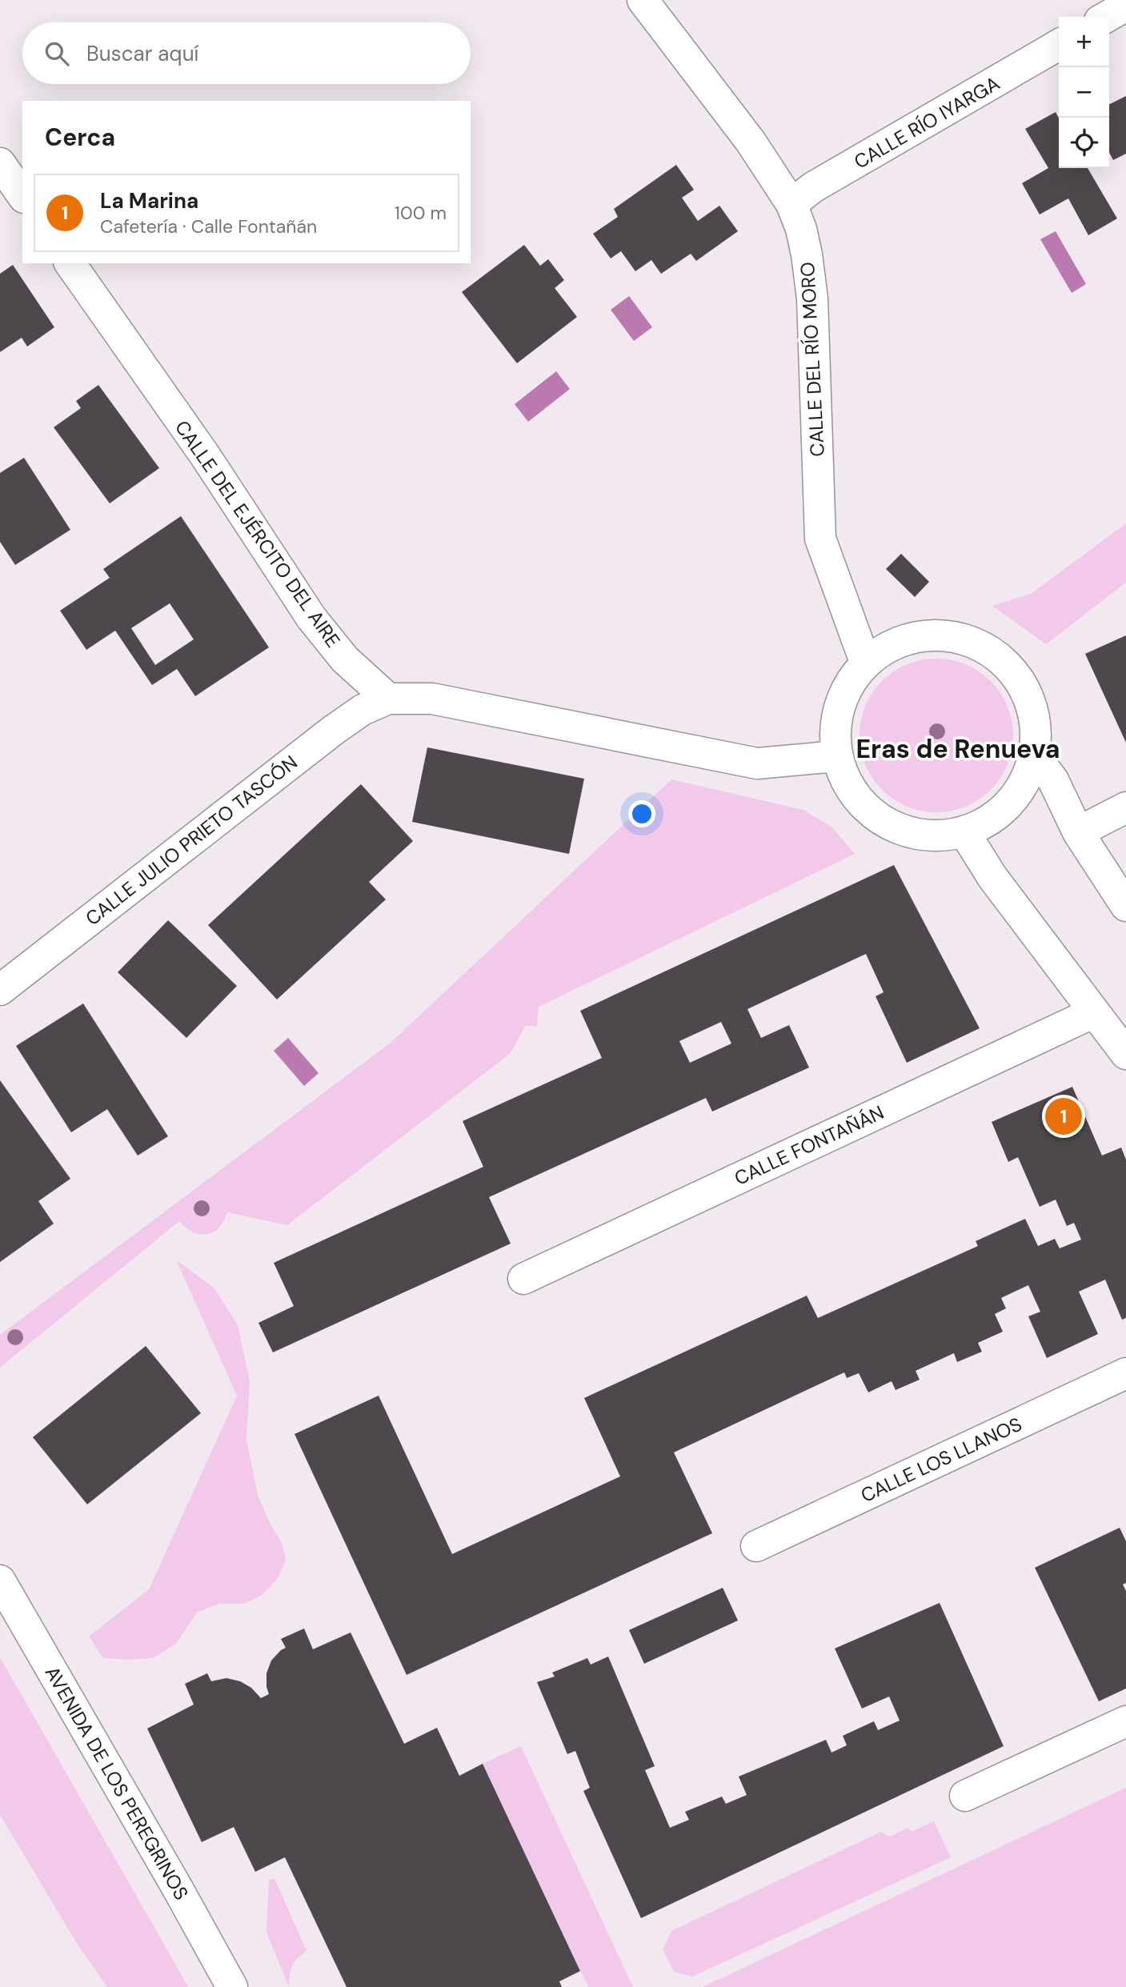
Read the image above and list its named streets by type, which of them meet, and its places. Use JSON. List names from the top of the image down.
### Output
{
  "streets": {
    "street": [
      "CALLE RÍO IYARGA",
      "CALLE DEL RÍO MORO",
      "CALLE DEL EJÉRCITO DEL AIRE",
      "CALLE JULIO PRIETO TASCÓN",
      "CALLE FONTAÑÁN",
      "CALLE LOS LLANOS",
      "AVENIDA DE LOS PEREGRINOS"
    ]
  },
  "crossings": [
    ["CALLE RÍO IYARGA", "CALLE DEL RÍO MORO"],
    ["CALLE DEL EJÉRCITO DEL AIRE", "CALLE JULIO PRIETO TASCÓN"]
  ],
  "districts": ["Eras de Renueva"],
  "page": {
    "map_buttons": ["+", "−"],
    "search": "Buscar aquí",
    "heading": "Cerca",
    "list": [
      {
        "mark": "1",
        "name": "La Marina",
        "note": "Cafetería · Calle Fontañán",
        "value": "100 m"
      }
    ],
    "pins": "1"
  }
}
